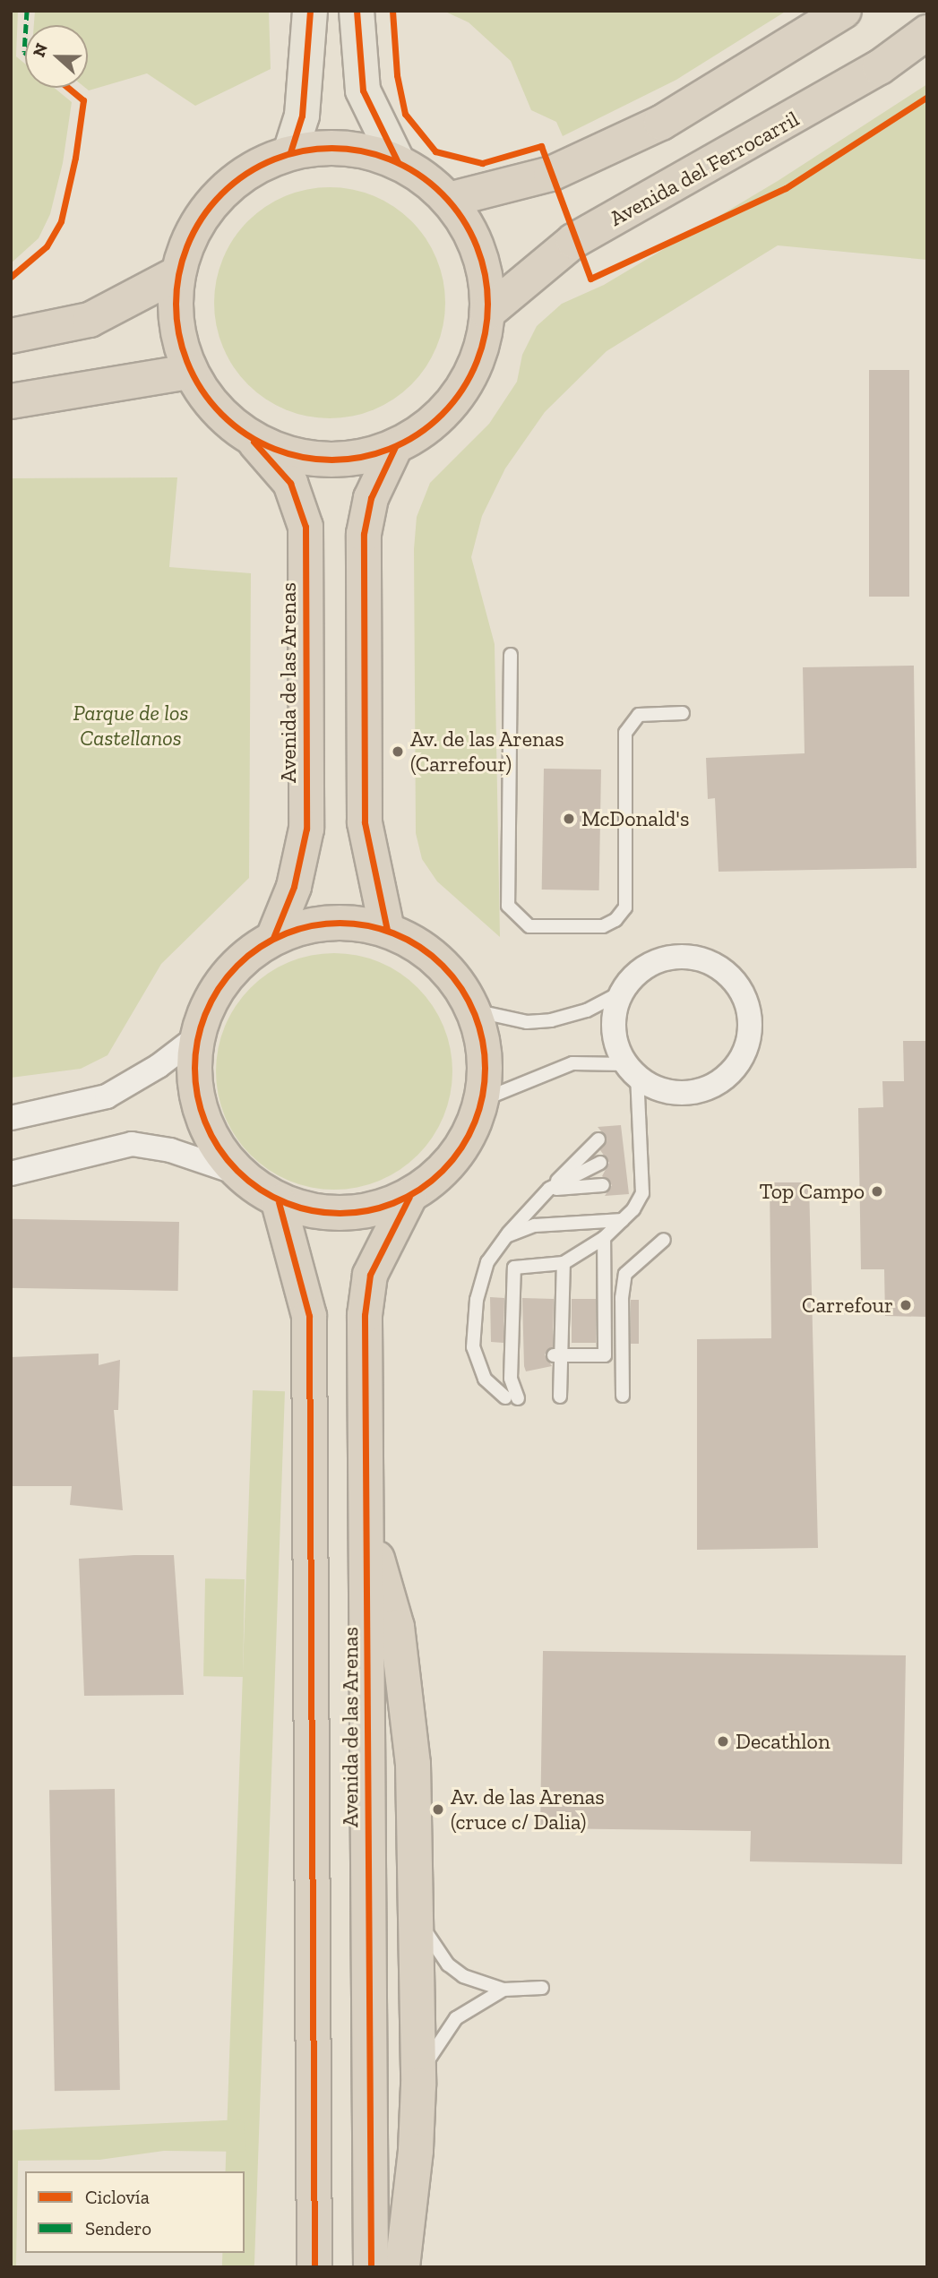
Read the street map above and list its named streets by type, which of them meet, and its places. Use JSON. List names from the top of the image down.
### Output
{
  "streets": {
    "highway": ["Avenida del Ferrocarril", "Avenida de las Arenas"]
  },
  "parks": ["Parque de los Castellanos"],
  "places": [
    "Av. de las Arenas (Carrefour)",
    "McDonald's",
    "Top Campo",
    "Carrefour",
    "Decathlon",
    "Av. de las Arenas (cruce c/ Dalia)"
  ],
  "legend": ["Ciclovía", "Sendero"],
  "north": "left"
}
